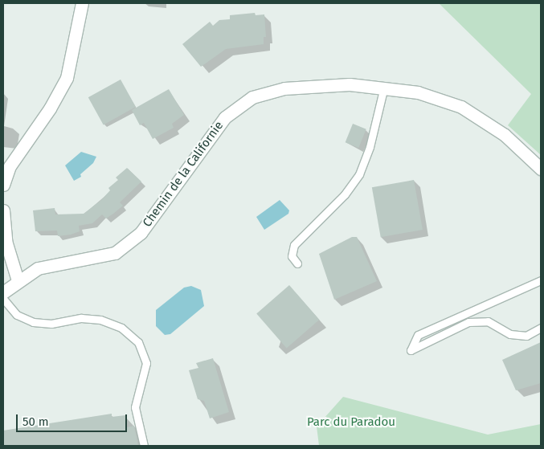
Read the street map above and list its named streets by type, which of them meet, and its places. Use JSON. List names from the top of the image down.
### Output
{
  "streets": {
    "street": ["Chemin de la Californie"]
  },
  "parks": ["Parc du Paradou"],
  "scale_bar": "50 m"
}
